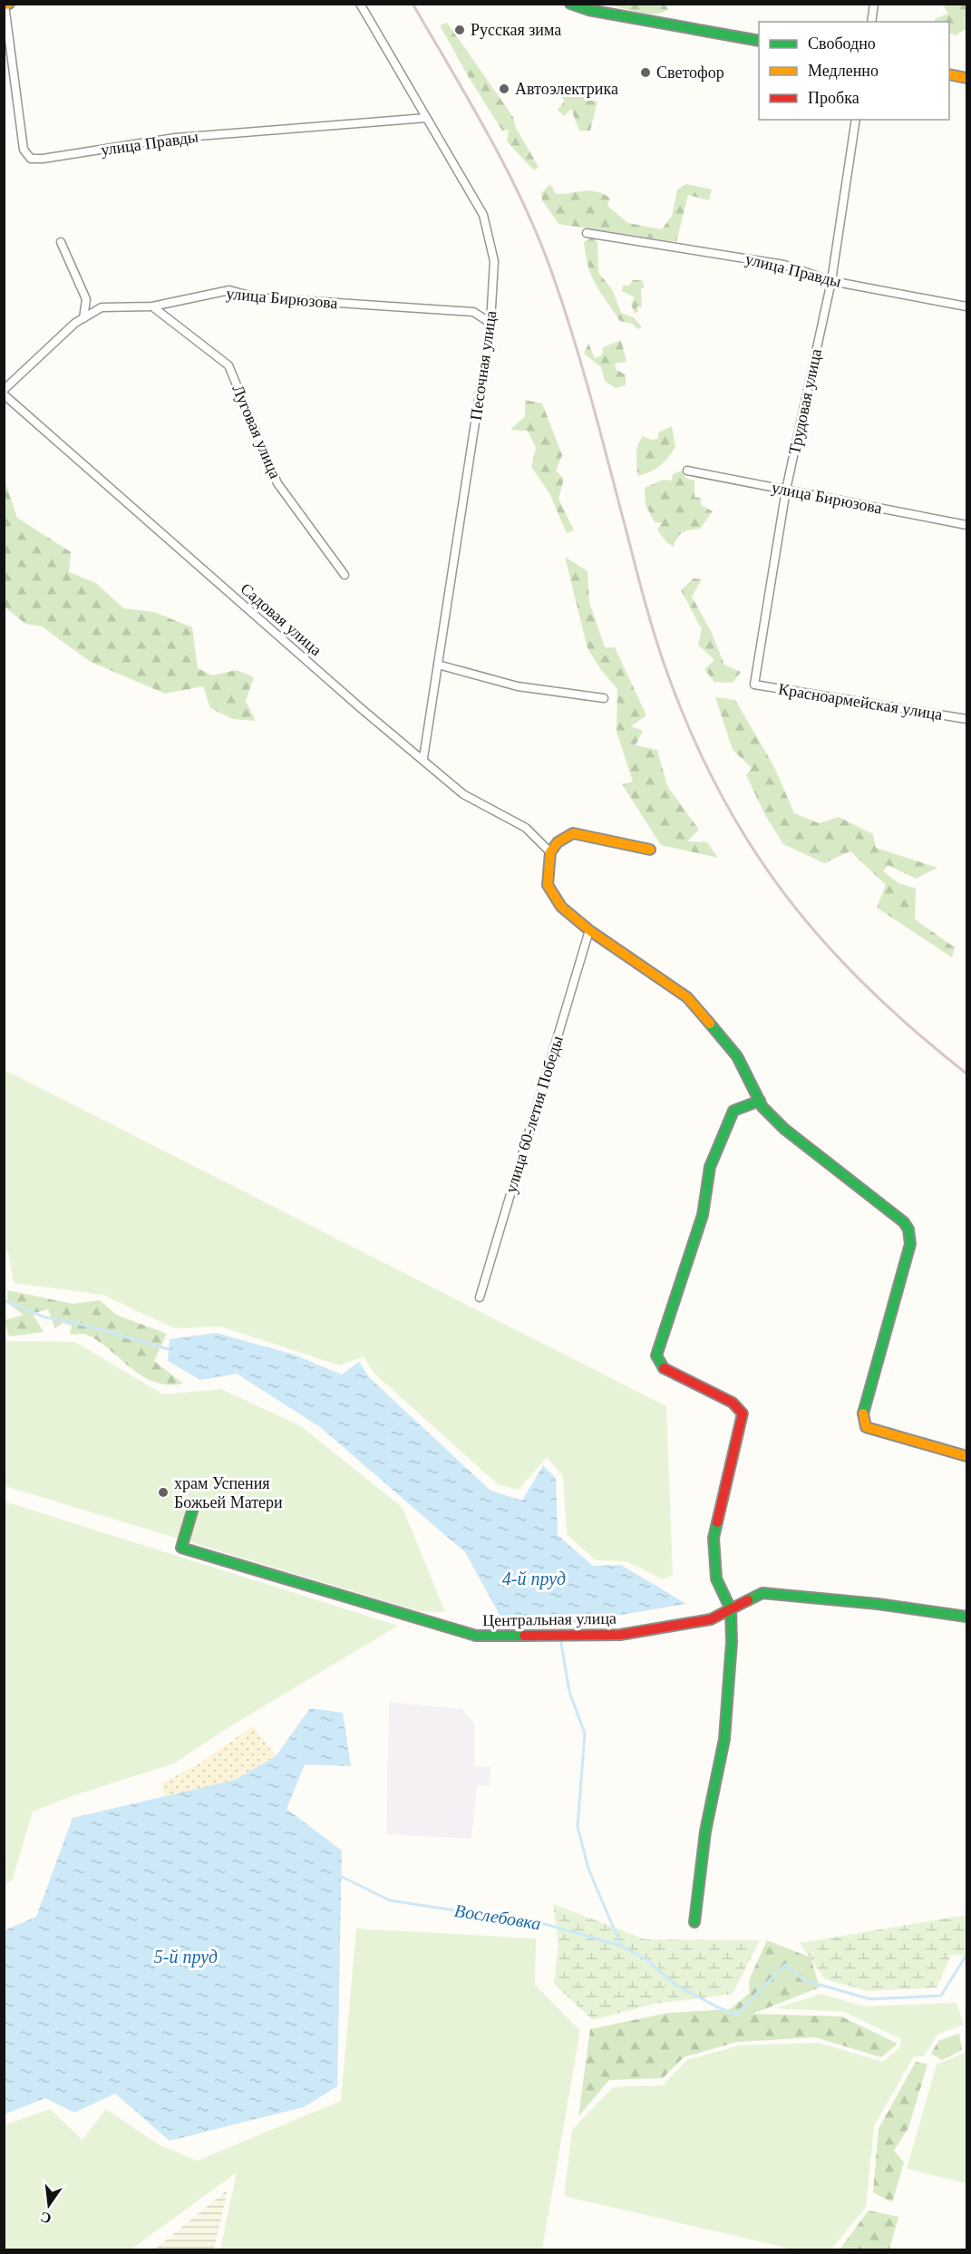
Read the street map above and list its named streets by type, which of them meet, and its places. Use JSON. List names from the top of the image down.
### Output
{
  "streets": {
    "street": [
      "улица Правды",
      "улица Бирюзова",
      "Песочная улица",
      "Трудовая улица",
      "Луговая улица",
      "Садовая улица",
      "Красноармейская улица",
      "улица 60-летия Победы",
      "Центральная улица"
    ]
  },
  "crossings": [
    ["улица Правды", "Песочная улица"],
    ["улица Правды", "Трудовая улица"],
    ["улица Бирюзова", "Песочная улица"],
    ["улица Бирюзова", "Трудовая улица"],
    ["улица Бирюзова", "Луговая улица"],
    ["Песочная улица", "Садовая улица"],
    ["Трудовая улица", "Красноармейская улица"]
  ],
  "water": ["4-й пруд", "Вослебовка", "5-й пруд"],
  "places": [
    "Русская зима",
    "Светофор",
    "Автоэлектрика",
    "храм Успения Божьей Матери"
  ],
  "legend": ["Свободно", "Медленно", "Пробка"],
  "north": "bottom"
}
